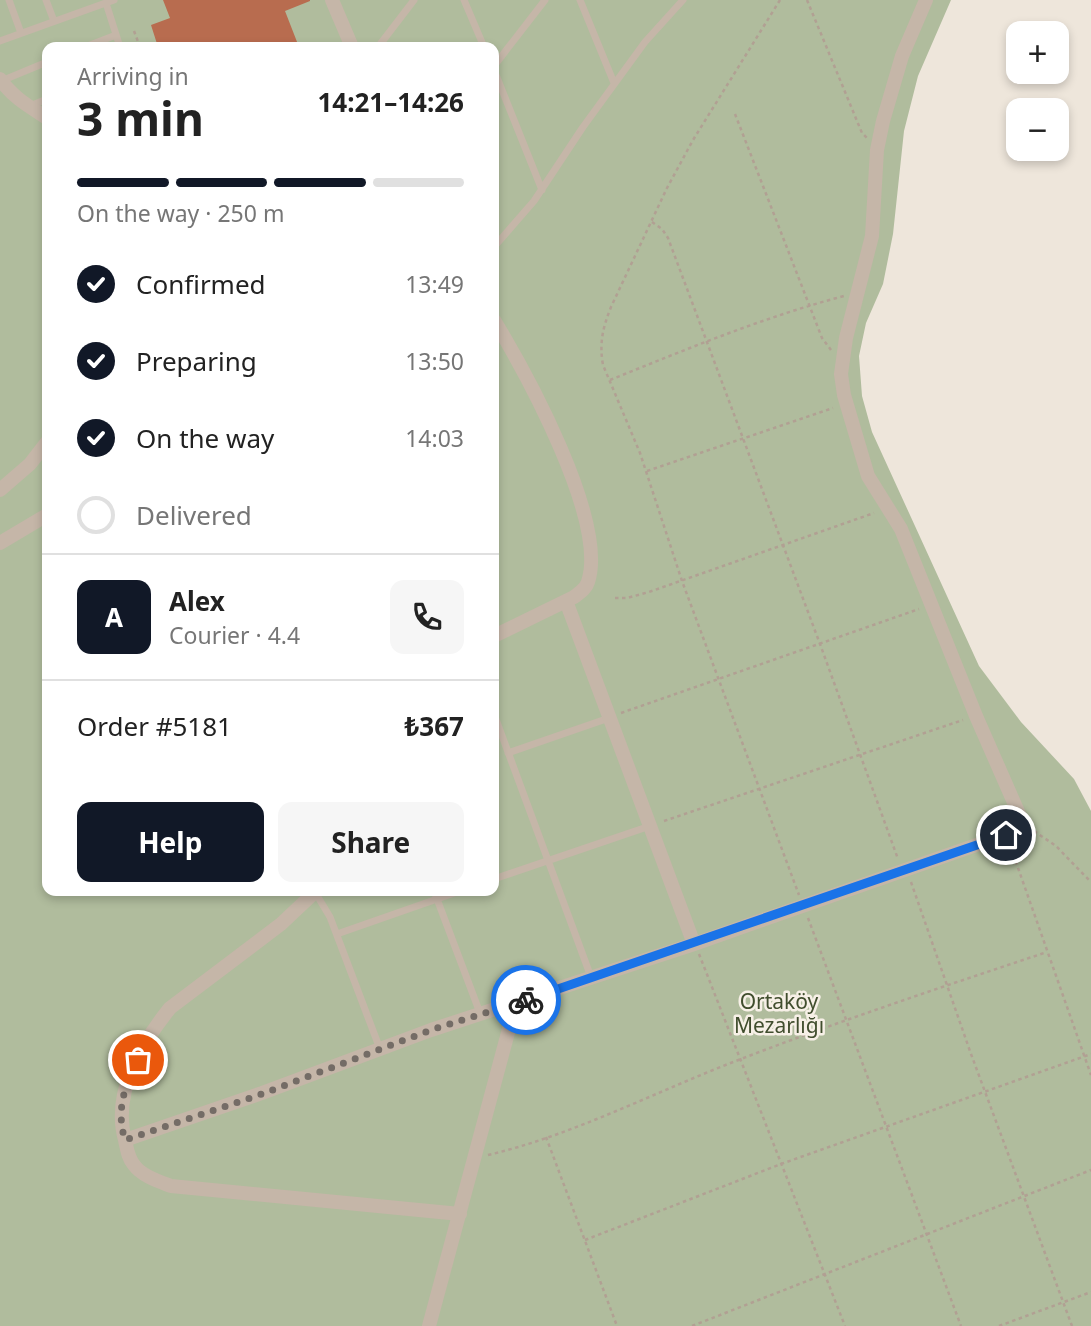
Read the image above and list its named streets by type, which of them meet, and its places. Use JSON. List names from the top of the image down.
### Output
{
  "parks": ["Ortaköy Mezarlığı"],
  "page": {
    "map_buttons": ["+", "−"],
    "heading": ["3 min", "Arriving in", "14:21–14:26"],
    "panel": [
      "Alex",
      "Courier · 4.4",
      "Order #5181",
      "₺367"
    ],
    "bar": "On the way · 250 m",
    "list": [
      ["Confirmed", "13:49"],
      ["Preparing", "13:50"],
      ["On the way", "14:03"],
      "Delivered"
    ],
    "round": "A",
    "buttons": ["Help", "Share"]
  }
}
